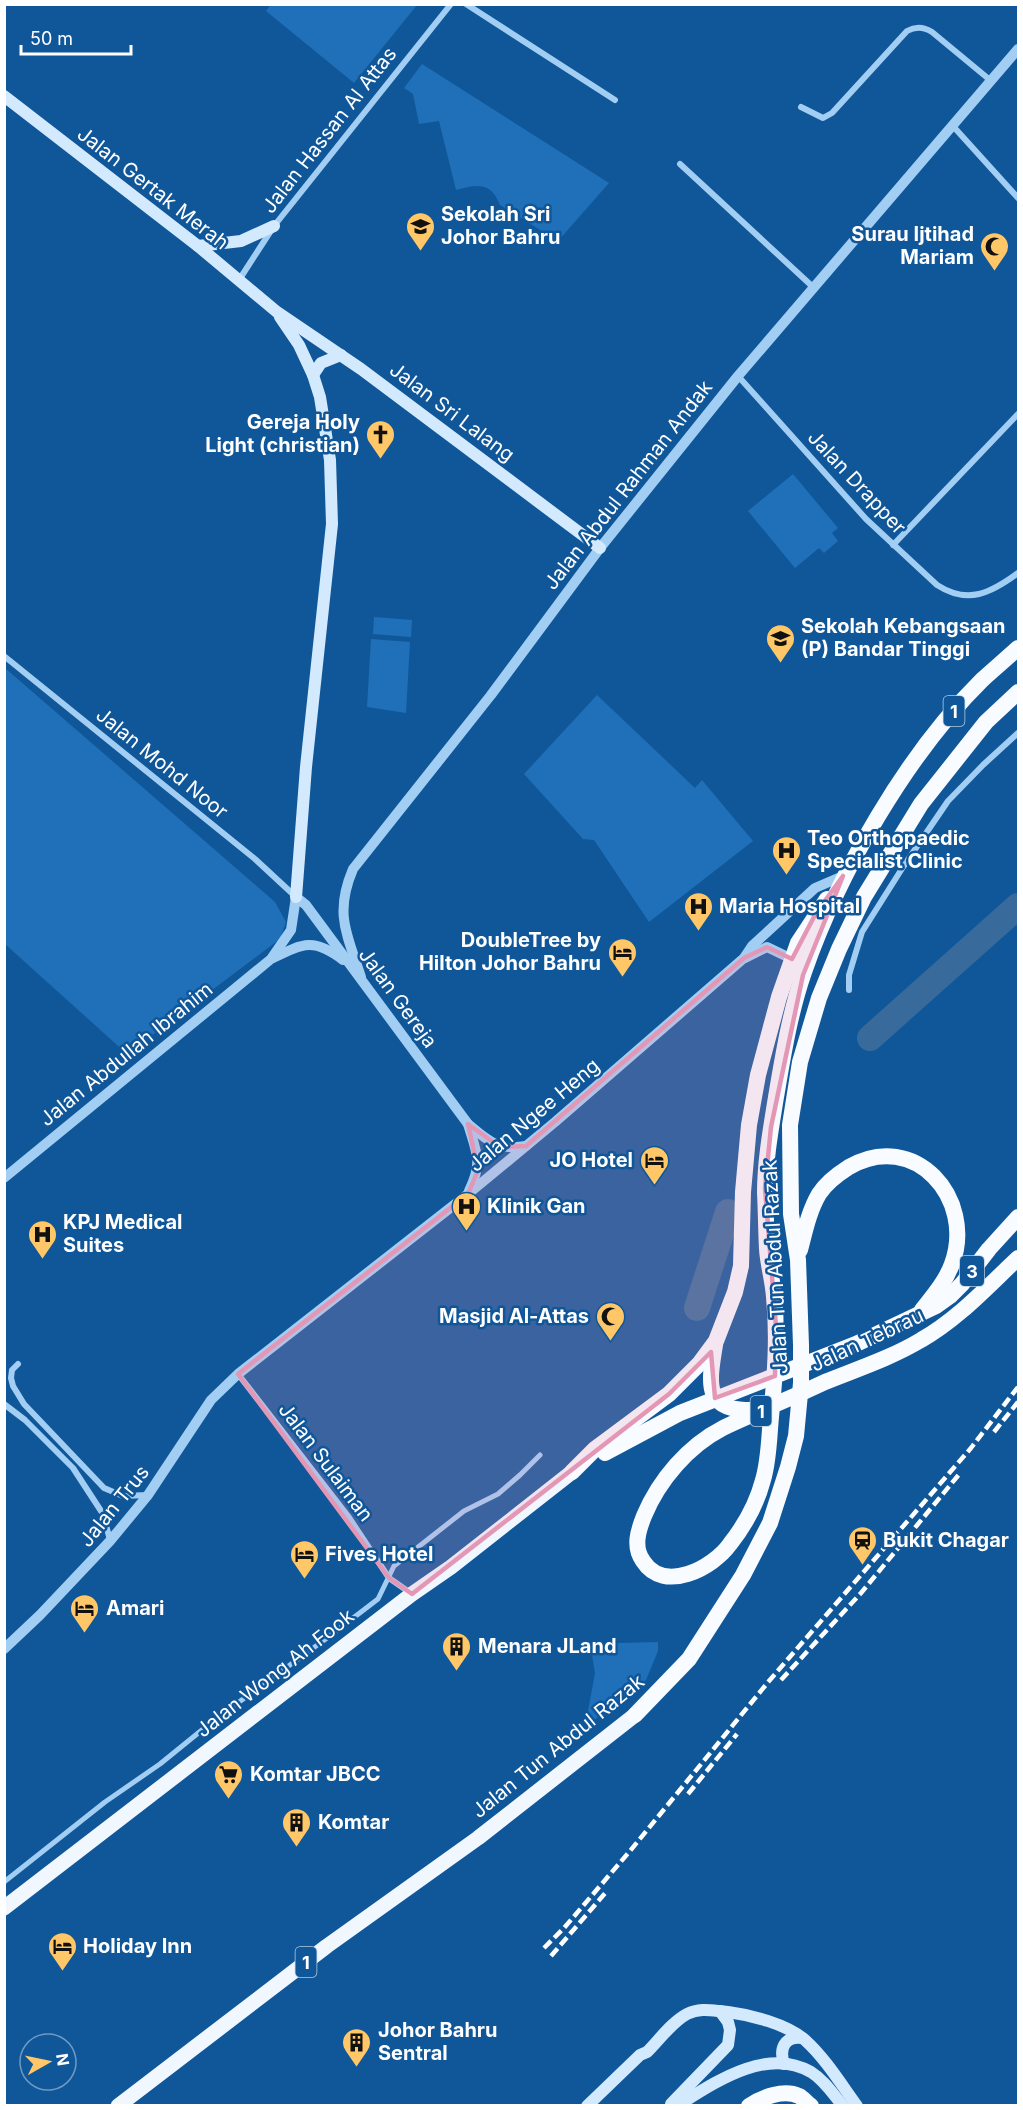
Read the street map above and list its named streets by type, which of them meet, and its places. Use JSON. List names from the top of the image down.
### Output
{
  "streets": {
    "highway": [
      "1",
      "Jalan Tun Abdul Razak",
      "3",
      "Jalan Tebrau"
    ],
    "main road": ["Jalan Gertak Merah", "Jalan Sri Lalang", "Jalan Wong Ah Fook"],
    "street": [
      "Jalan Hassan Al Attas",
      "Jalan Drapper",
      "Jalan Abdul Rahman Andak",
      "Jalan Mohd Noor",
      "Jalan Gereja",
      "Jalan Abdullah Ibrahim",
      "Jalan Ngee Heng",
      "Jalan Sulaiman",
      "Jalan Trus"
    ]
  },
  "crossings": [
    ["Jalan Hassan Al Attas", "Jalan Gertak Merah"],
    ["Jalan Gertak Merah", "Jalan Sri Lalang"],
    ["Jalan Sri Lalang", "Jalan Abdul Rahman Andak"],
    ["Jalan Drapper", "Jalan Abdul Rahman Andak"],
    ["Jalan Abdul Rahman Andak", "Jalan Gereja"],
    ["Jalan Abdul Rahman Andak", "Jalan Abdullah Ibrahim"],
    ["Jalan Mohd Noor", "Jalan Gereja"],
    ["Jalan Mohd Noor", "Jalan Abdullah Ibrahim"],
    ["Jalan Gereja", "Jalan Abdullah Ibrahim"],
    ["Jalan Gereja", "Jalan Ngee Heng"],
    ["Jalan Ngee Heng", "Jalan Tun Abdul Razak"],
    ["Jalan Ngee Heng", "Jalan Sulaiman"],
    ["Jalan Ngee Heng", "Jalan Trus"],
    ["Jalan Tun Abdul Razak", "Jalan Tebrau"],
    ["Jalan Tebrau", "Jalan Wong Ah Fook"],
    ["Jalan Sulaiman", "Jalan Trus"],
    ["Jalan Sulaiman", "Jalan Wong Ah Fook"]
  ],
  "places": {
    "school or university": ["Sekolah Sri Johor Bahru", "Sekolah Kebangsaan (P) Bandar Tinggi"],
    "mosque": ["Surau Ijtihad Mariam", "Masjid Al-Attas"],
    "church": ["Gereja Holy Light (christian)"],
    "hospital": [
      "Teo Orthopaedic Specialist Clinic",
      "Maria Hospital",
      "Klinik Gan",
      "KPJ Medical Suites"
    ],
    "hotel": [
      "DoubleTree by Hilton Johor Bahru",
      "JO Hotel",
      "Fives Hotel",
      "Amari",
      "Holiday Inn"
    ],
    "station": ["Bukit Chagar"],
    "building": ["Menara JLand", "Komtar", "Johor Bahru Sentral"],
    "supermarket": ["Komtar JBCC"]
  },
  "scale_bar": "50 m",
  "north": "right"
}
